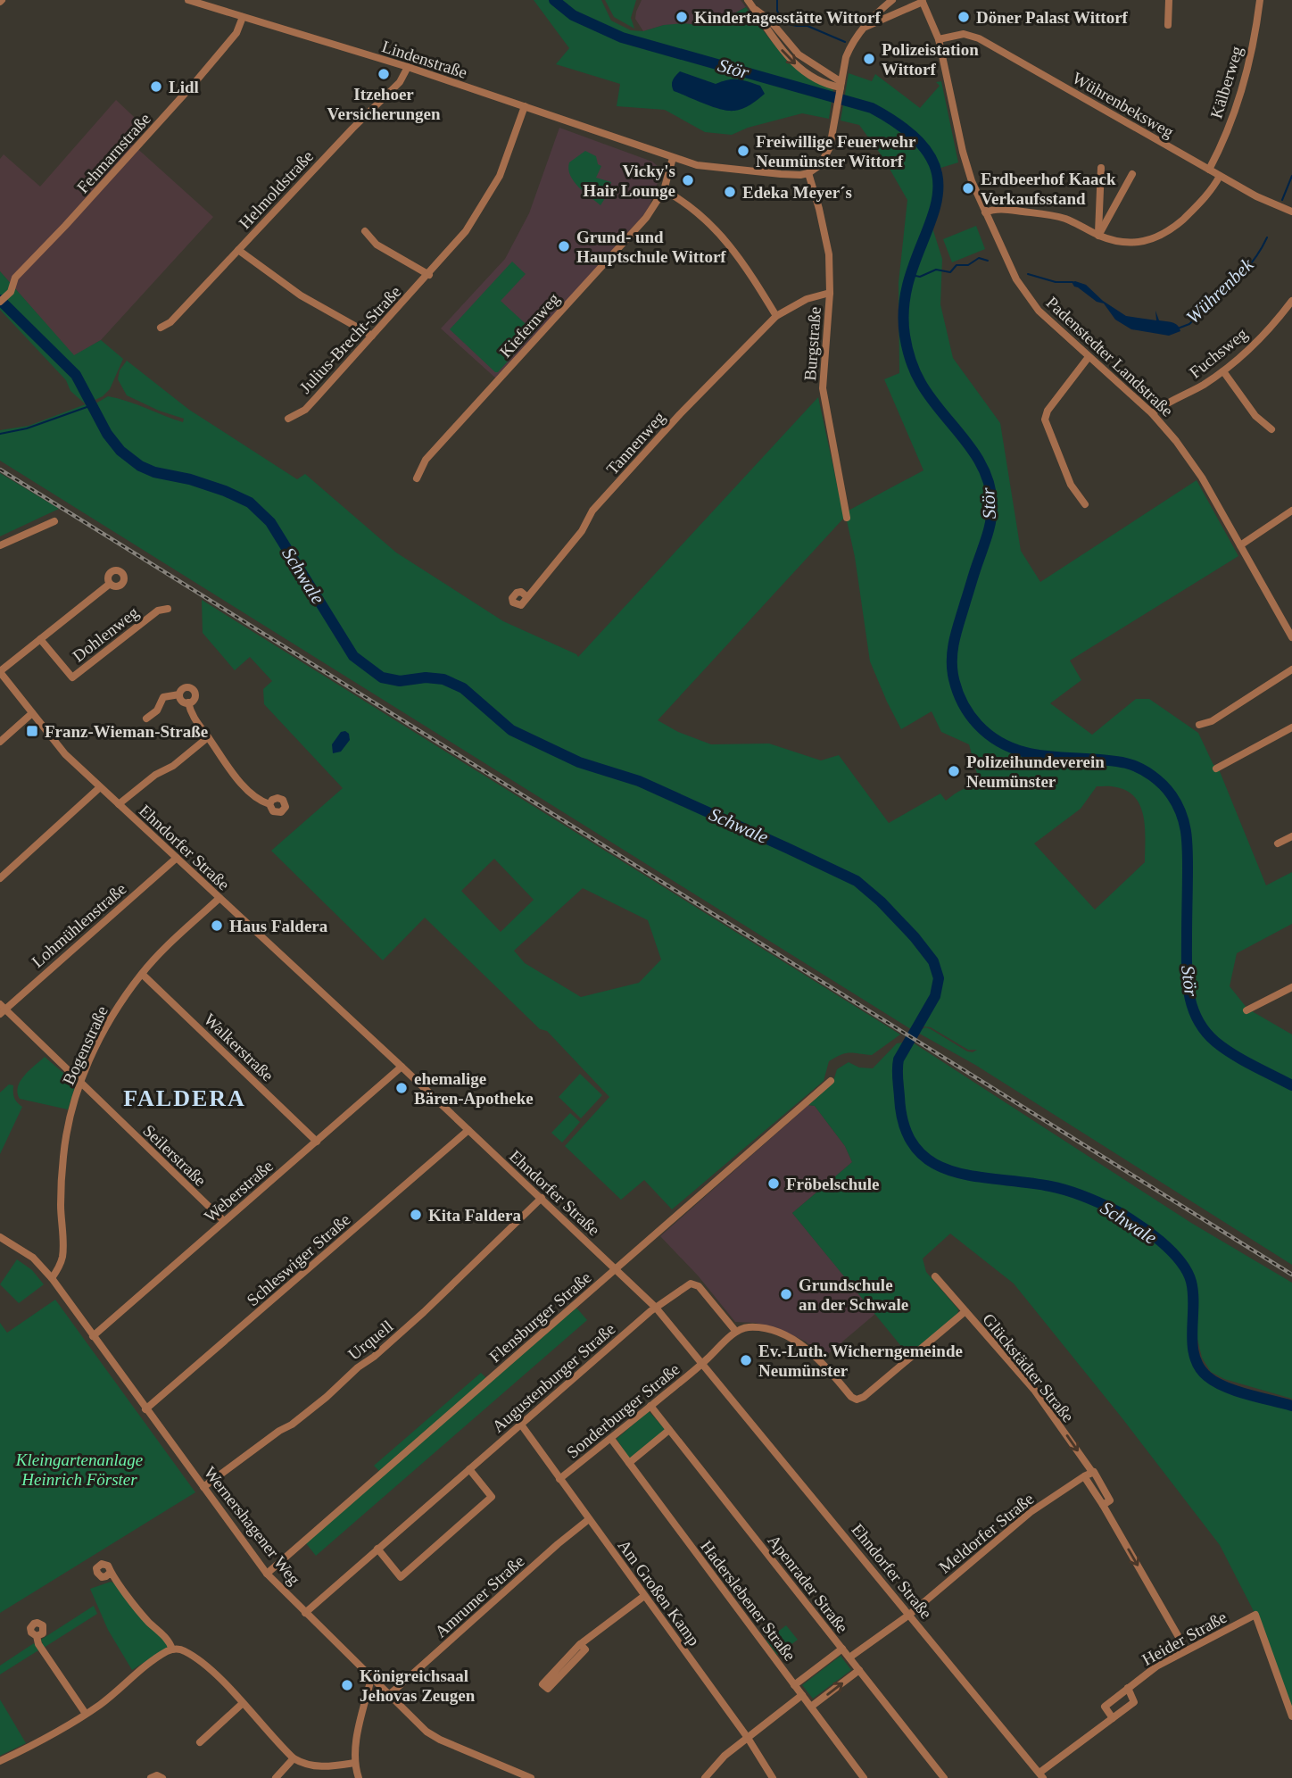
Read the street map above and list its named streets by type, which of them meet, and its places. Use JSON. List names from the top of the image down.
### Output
{
  "streets": {
    "street": [
      "Lindenstraße",
      "Kälberweg",
      "Wührenbeksweg",
      "Fehmarnstraße",
      "Helmoldstraße",
      "Kiefernweg",
      "Julius-Brecht-Straße",
      "Burgstraße",
      "Fuchsweg",
      "Padenstedter Landstraße",
      "Tannenweg",
      "Dohlenweg",
      "Ehndorfer Straße",
      "Lohmühlenstraße",
      "Bogenstraße",
      "Walkerstraße",
      "Seilerstraße",
      "Weberstraße",
      "Schleswiger Straße",
      "Flensburger Straße",
      "Urquell",
      "Glückstädter Straße",
      "Augustenburger Straße",
      "Sonderburger Straße",
      "Wernershagener Weg",
      "Meldorfer Straße",
      "Apenrader Straße",
      "Am Großen Kamp",
      "Amrumer Straße",
      "Haderslebener Straße",
      "Heider Straße"
    ]
  },
  "crossings": [
    ["Lindenstraße", "Fehmarnstraße"],
    ["Lindenstraße", "Helmoldstraße"],
    ["Lindenstraße", "Kiefernweg"],
    ["Lindenstraße", "Julius-Brecht-Straße"],
    ["Lindenstraße", "Burgstraße"],
    ["Kälberweg", "Wührenbeksweg"],
    ["Wührenbeksweg", "Padenstedter Landstraße"],
    ["Burgstraße", "Tannenweg"],
    ["Fuchsweg", "Padenstedter Landstraße"],
    ["Ehndorfer Straße", "Lohmühlenstraße"],
    ["Ehndorfer Straße", "Bogenstraße"],
    ["Ehndorfer Straße", "Weberstraße"],
    ["Ehndorfer Straße", "Schleswiger Straße"],
    ["Ehndorfer Straße", "Flensburger Straße"],
    ["Ehndorfer Straße", "Urquell"],
    ["Ehndorfer Straße", "Augustenburger Straße"],
    ["Ehndorfer Straße", "Sonderburger Straße"],
    ["Ehndorfer Straße", "Meldorfer Straße"],
    ["Lohmühlenstraße", "Seilerstraße"],
    ["Bogenstraße", "Walkerstraße"],
    ["Bogenstraße", "Seilerstraße"],
    ["Bogenstraße", "Wernershagener Weg"],
    ["Walkerstraße", "Weberstraße"],
    ["Seilerstraße", "Weberstraße"],
    ["Weberstraße", "Wernershagener Weg"],
    ["Schleswiger Straße", "Wernershagener Weg"],
    ["Flensburger Straße", "Wernershagener Weg"],
    ["Urquell", "Wernershagener Weg"],
    ["Glückstädter Straße", "Meldorfer Straße"],
    ["Glückstädter Straße", "Heider Straße"],
    ["Augustenburger Straße", "Sonderburger Straße"],
    ["Augustenburger Straße", "Wernershagener Weg"],
    ["Augustenburger Straße", "Am Großen Kamp"],
    ["Sonderburger Straße", "Apenrader Straße"],
    ["Sonderburger Straße", "Am Großen Kamp"],
    ["Sonderburger Straße", "Haderslebener Straße"],
    ["Wernershagener Weg", "Amrumer Straße"],
    ["Meldorfer Straße", "Apenrader Straße"],
    ["Am Großen Kamp", "Amrumer Straße"]
  ],
  "one_way": ["Glückstädter Straße"],
  "districts": ["FALDERA"],
  "water": ["Stör", "Wührenbek", "Schwale"],
  "parks": ["Kleingartenanlage Heinrich Förster"],
  "places": {
    "other": [
      "Kindertagesstätte Wittorf",
      "Döner Palast Wittorf",
      "Polizeistation Wittorf",
      "Itzehoer Versicherungen",
      "Lidl",
      "Freiwillige Feuerwehr Neumünster Wittorf",
      "Vicky's Hair Lounge",
      "Erdbeerhof Kaack Verkaufsstand",
      "Edeka Meyer´s",
      "Grund- und Hauptschule Wittorf",
      "Polizeihundeverein Neumünster",
      "Haus Faldera",
      "ehemalige Bären-Apotheke",
      "Fröbelschule",
      "Kita Faldera",
      "Grundschule an der Schwale",
      "Ev.-Luth. Wicherngemeinde Neumünster",
      "Königreichsaal Jehovas Zeugen"
    ],
    "transit": ["Franz-Wieman-Straße"]
  }
}
